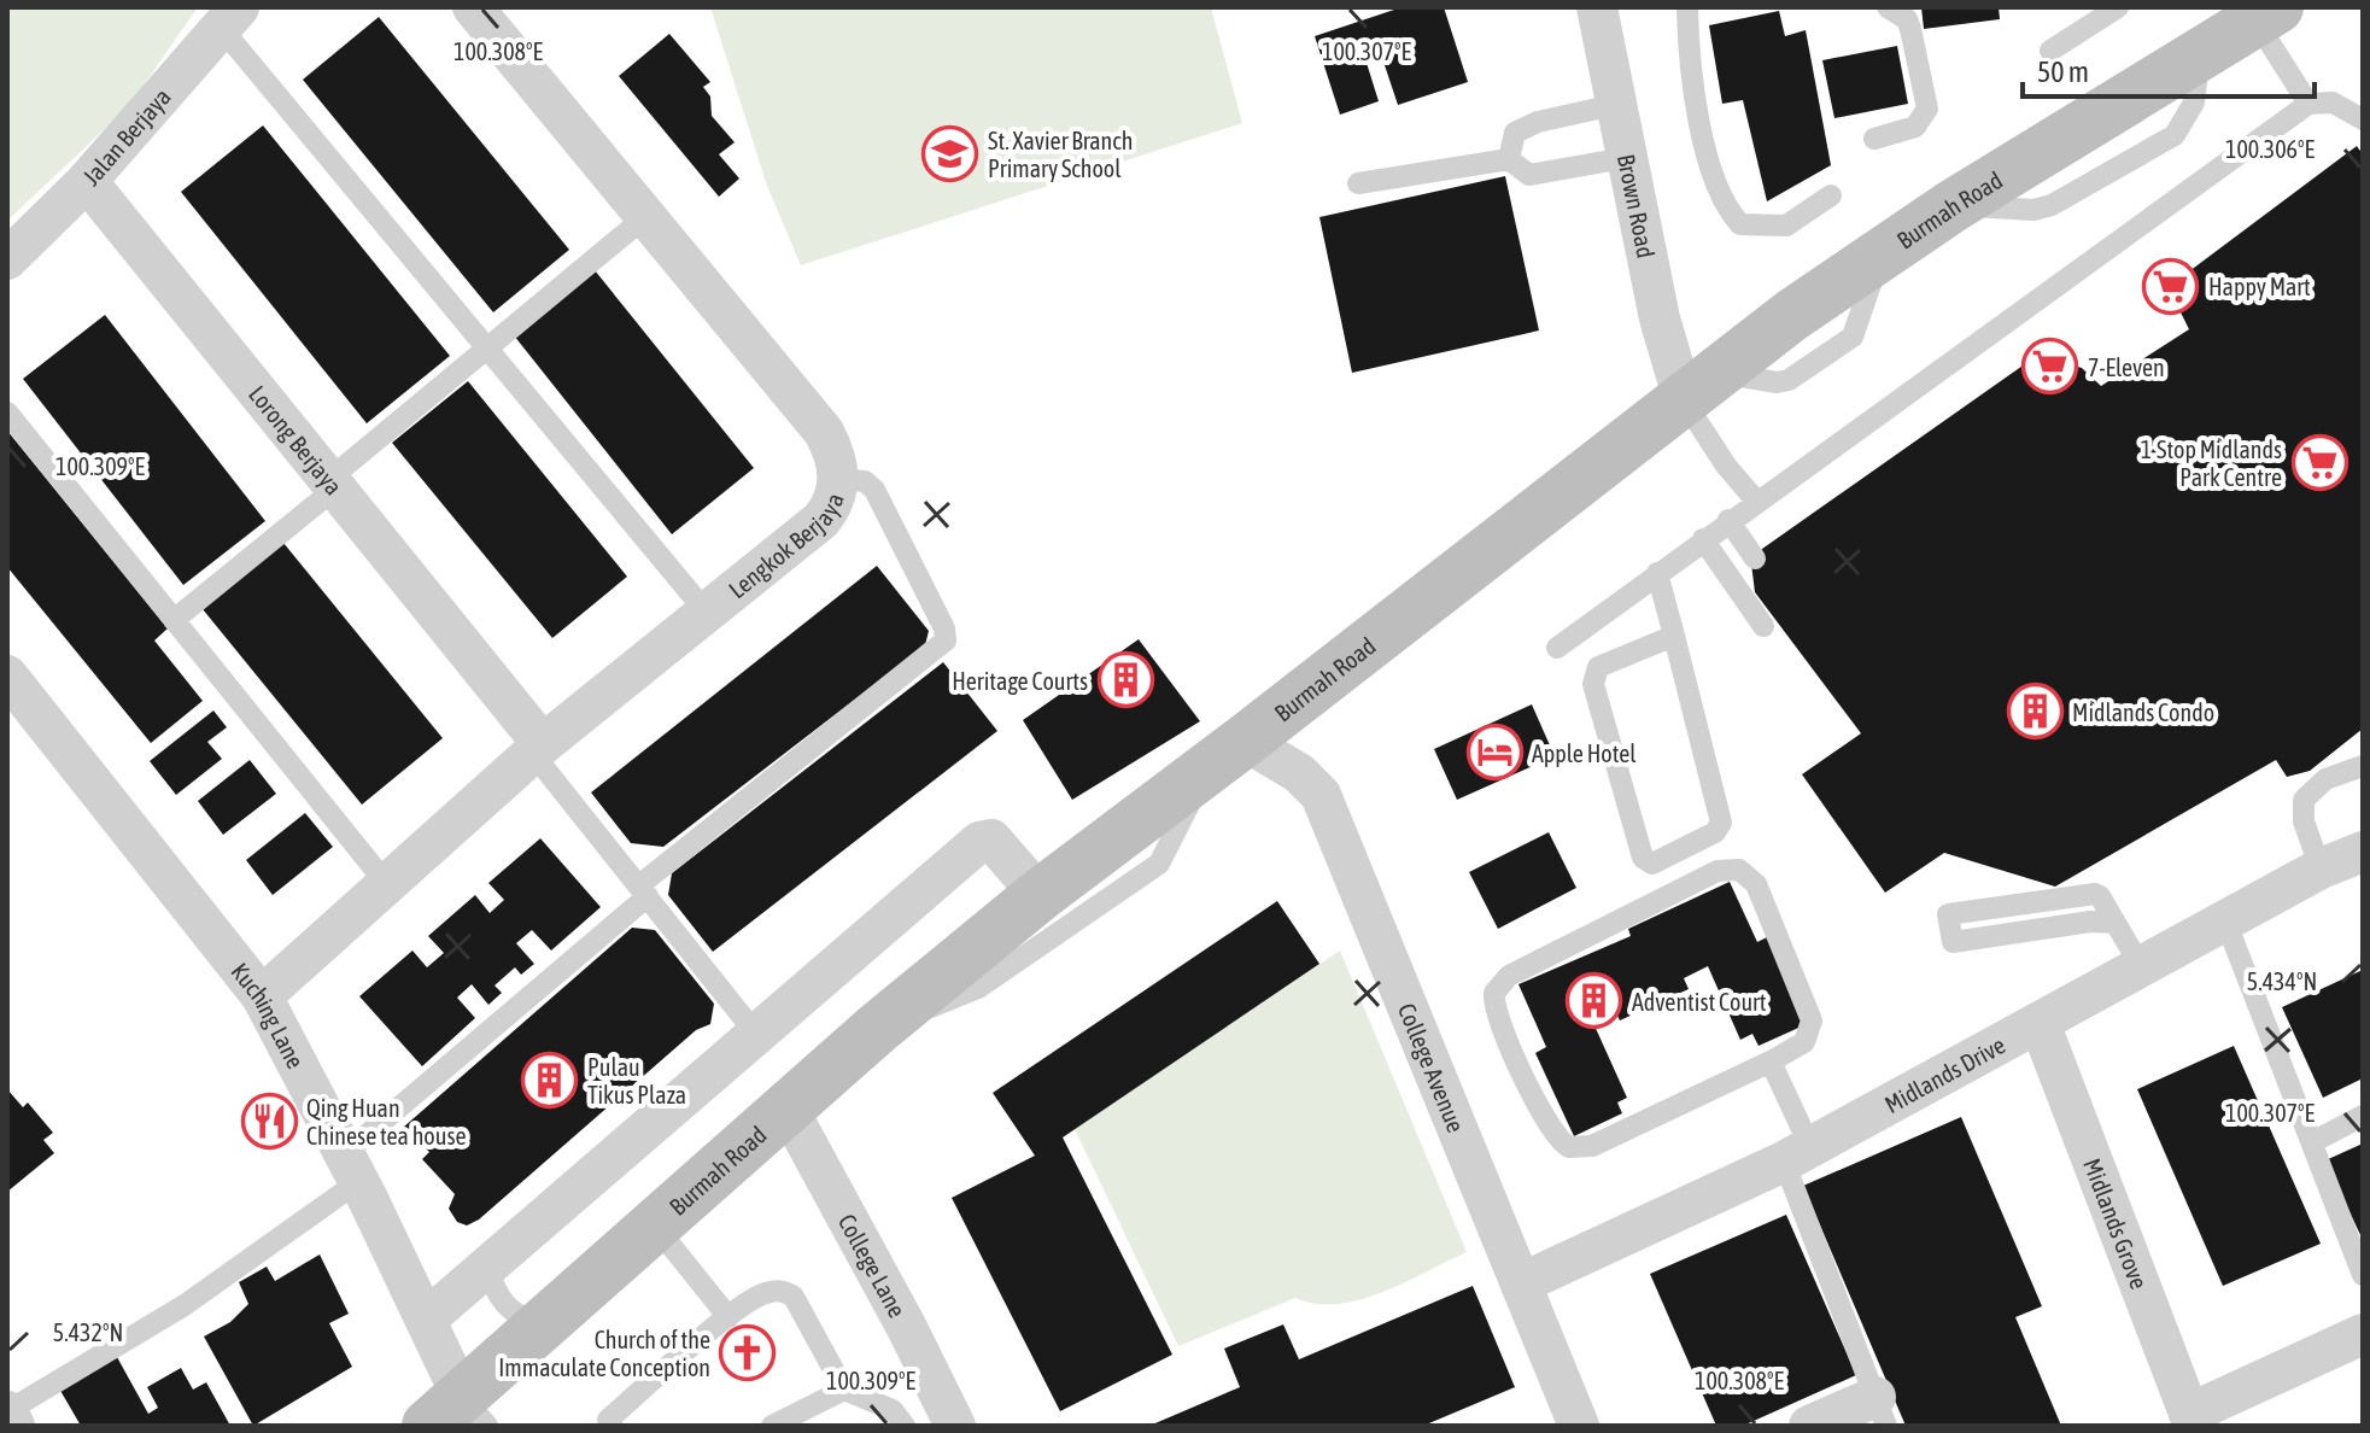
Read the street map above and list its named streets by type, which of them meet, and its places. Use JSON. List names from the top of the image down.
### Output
{
  "streets": {
    "main road": ["Burmah Road"],
    "street": [
      "Jalan Berjaya",
      "Brown Road",
      "Lorong Berjaya",
      "Lengkok Berjaya",
      "Kuching Lane",
      "College Avenue",
      "Midlands Drive",
      "Midlands Grove",
      "College Lane"
    ]
  },
  "crossings": [
    ["Jalan Berjaya", "Lorong Berjaya"],
    ["Brown Road", "Burmah Road"],
    ["Burmah Road", "Kuching Lane"],
    ["Burmah Road", "College Avenue"],
    ["Burmah Road", "College Lane"],
    ["Lorong Berjaya", "Lengkok Berjaya"],
    ["Lengkok Berjaya", "Kuching Lane"],
    ["College Avenue", "Midlands Drive"],
    ["Midlands Drive", "Midlands Grove"]
  ],
  "places": {
    "school or university": ["St. Xavier Branch Primary School"],
    "supermarket": ["Happy Mart", "7-Eleven", "1-Stop Midlands Park Centre"],
    "building": [
      "Heritage Courts",
      "Midlands Condo",
      "Adventist Court",
      "Pulau Tikus Plaza"
    ],
    "hotel": ["Apple Hotel"],
    "restaurant": ["Qing Huan Chinese tea house"],
    "church": ["Church of the Immaculate Conception"]
  },
  "scale_bar": "50 m",
  "coordinates": [
    "100.308°E",
    "100.307°E",
    "100.306°E",
    "100.309°E",
    "5.434°N",
    "5.432°N"
  ]
}
